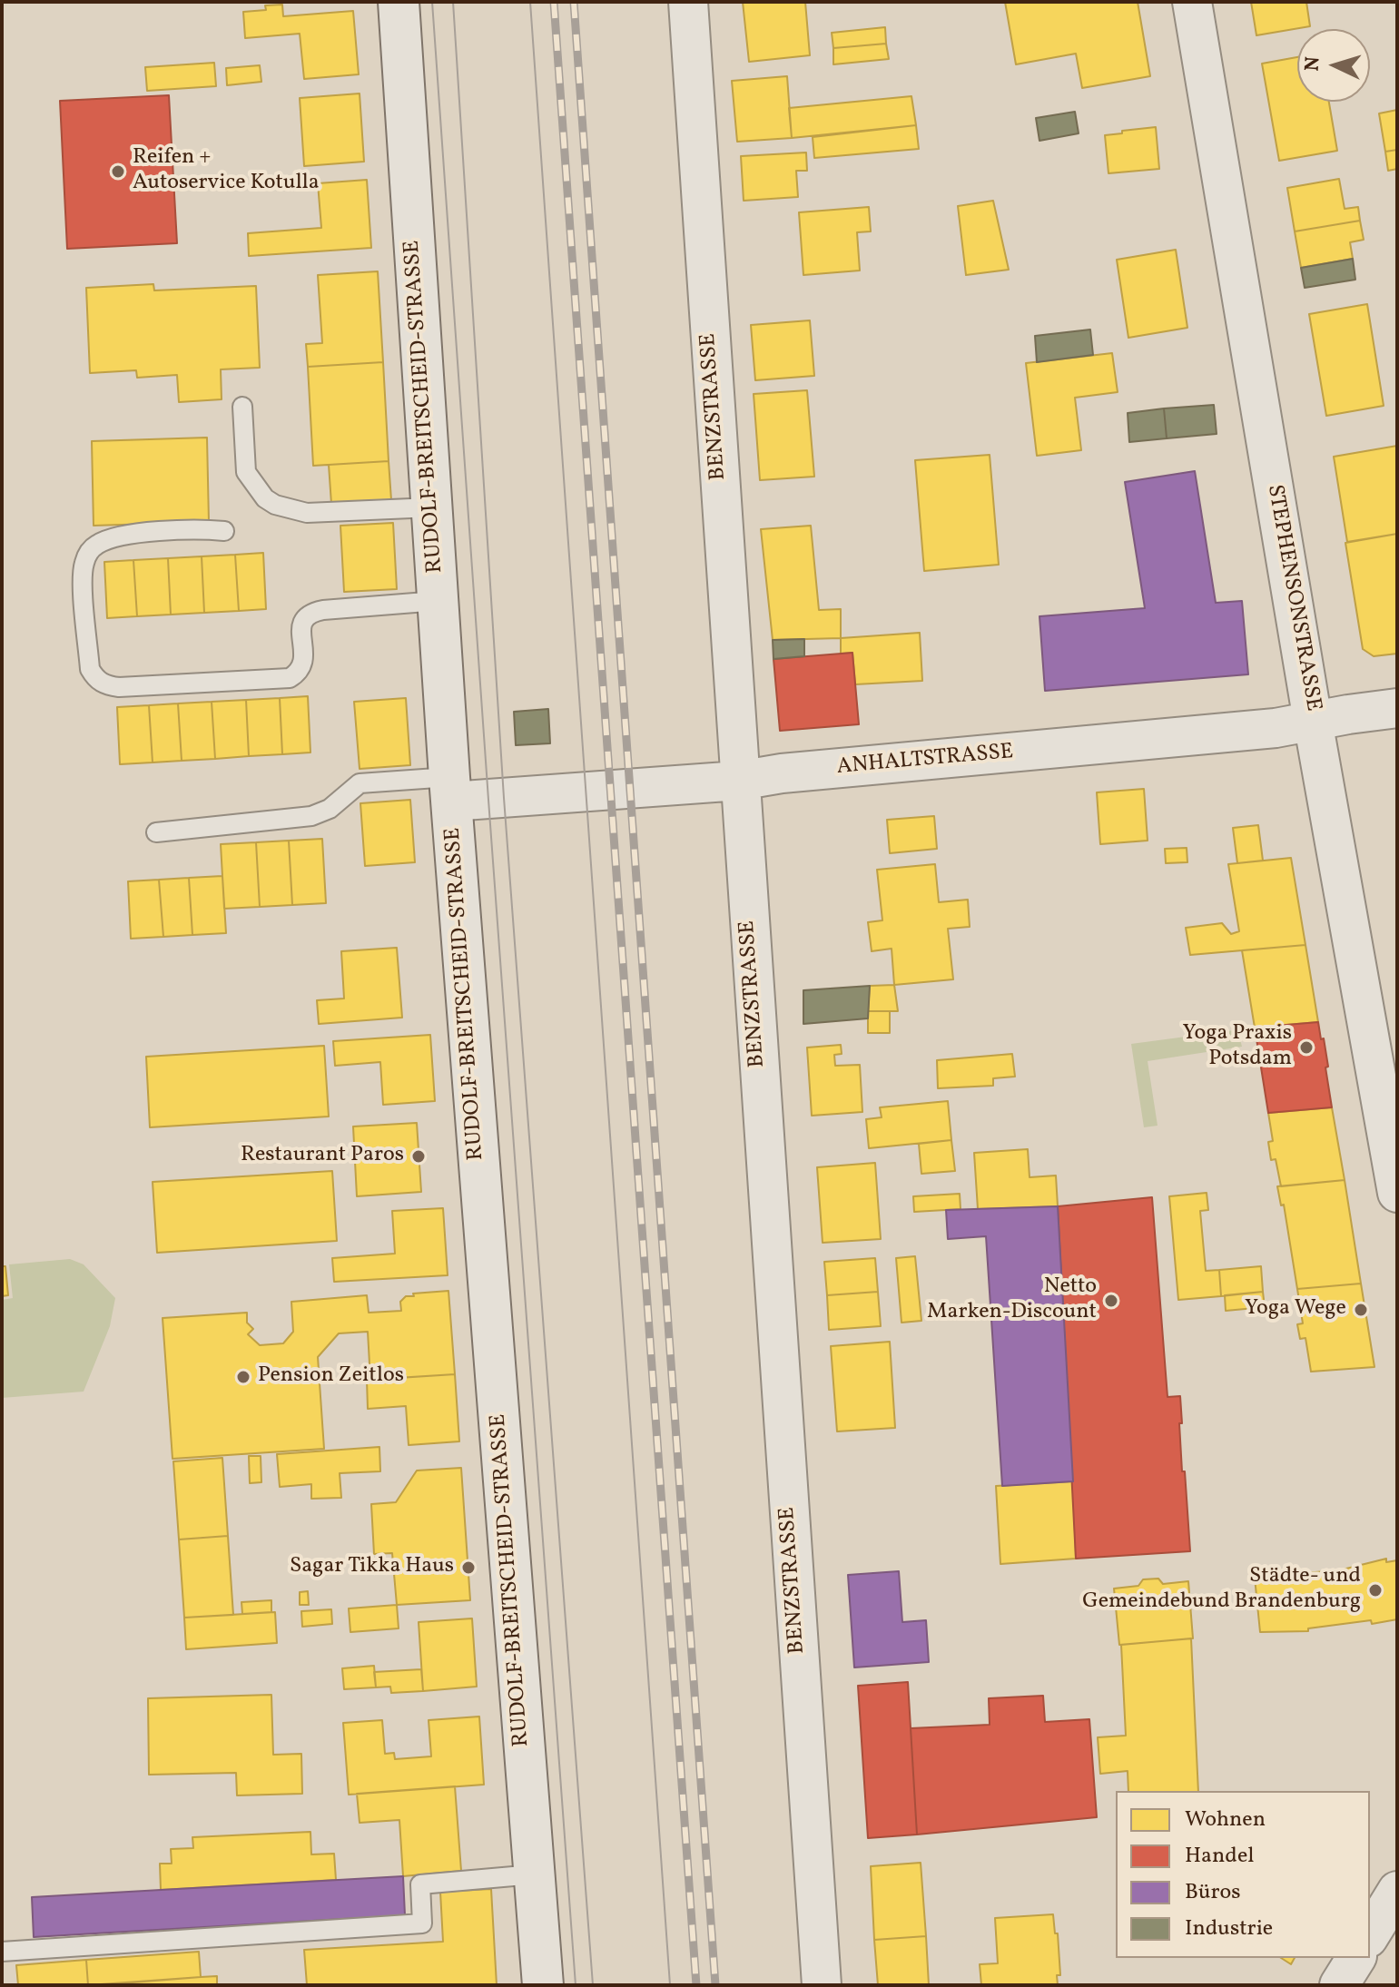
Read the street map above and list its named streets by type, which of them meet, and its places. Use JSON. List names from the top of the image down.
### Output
{
  "streets": {
    "street": [
      "RUDOLF-BREITSCHEID-STRASSE",
      "BENZSTRASSE",
      "STEPHENSONSTRASSE",
      "ANHALTSTRASSE"
    ]
  },
  "crossings": [
    ["RUDOLF-BREITSCHEID-STRASSE", "ANHALTSTRASSE"],
    ["BENZSTRASSE", "ANHALTSTRASSE"],
    ["STEPHENSONSTRASSE", "ANHALTSTRASSE"]
  ],
  "places": [
    "Reifen + Autoservice Kotulla",
    "Yoga Praxis Potsdam",
    "Restaurant Paros",
    "Netto Marken-Discount",
    "Yoga Wege",
    "Pension Zeitlos",
    "Sagar Tikka Haus",
    "Städte- und Gemeindebund Brandenburg"
  ],
  "legend": [
    "Wohnen",
    "Handel",
    "Büros",
    "Industrie"
  ],
  "north": "left"
}
